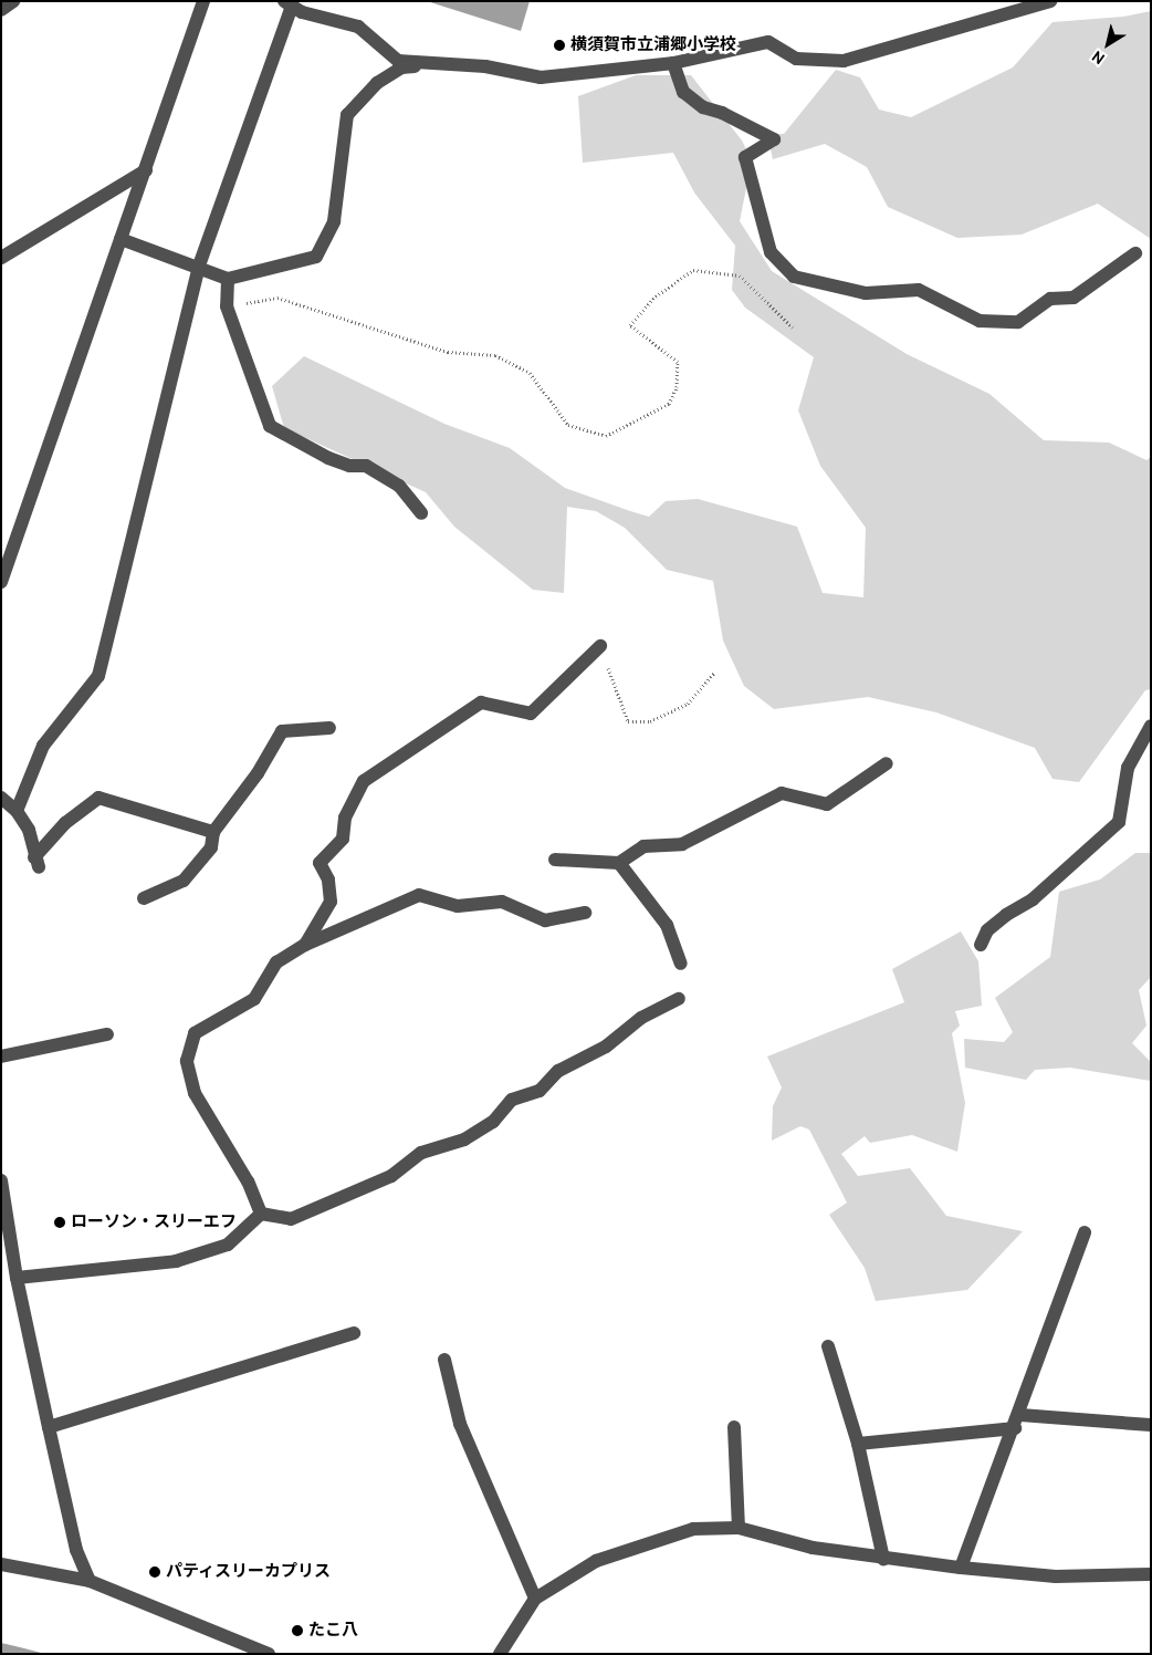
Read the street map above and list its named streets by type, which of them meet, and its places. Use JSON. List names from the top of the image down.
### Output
{
  "places": [
    "横須賀市立浦郷小学校",
    "ローソン・スリーエフ",
    "パティスリーカプリス",
    "たこ八"
  ],
  "north": "bottom left"
}
